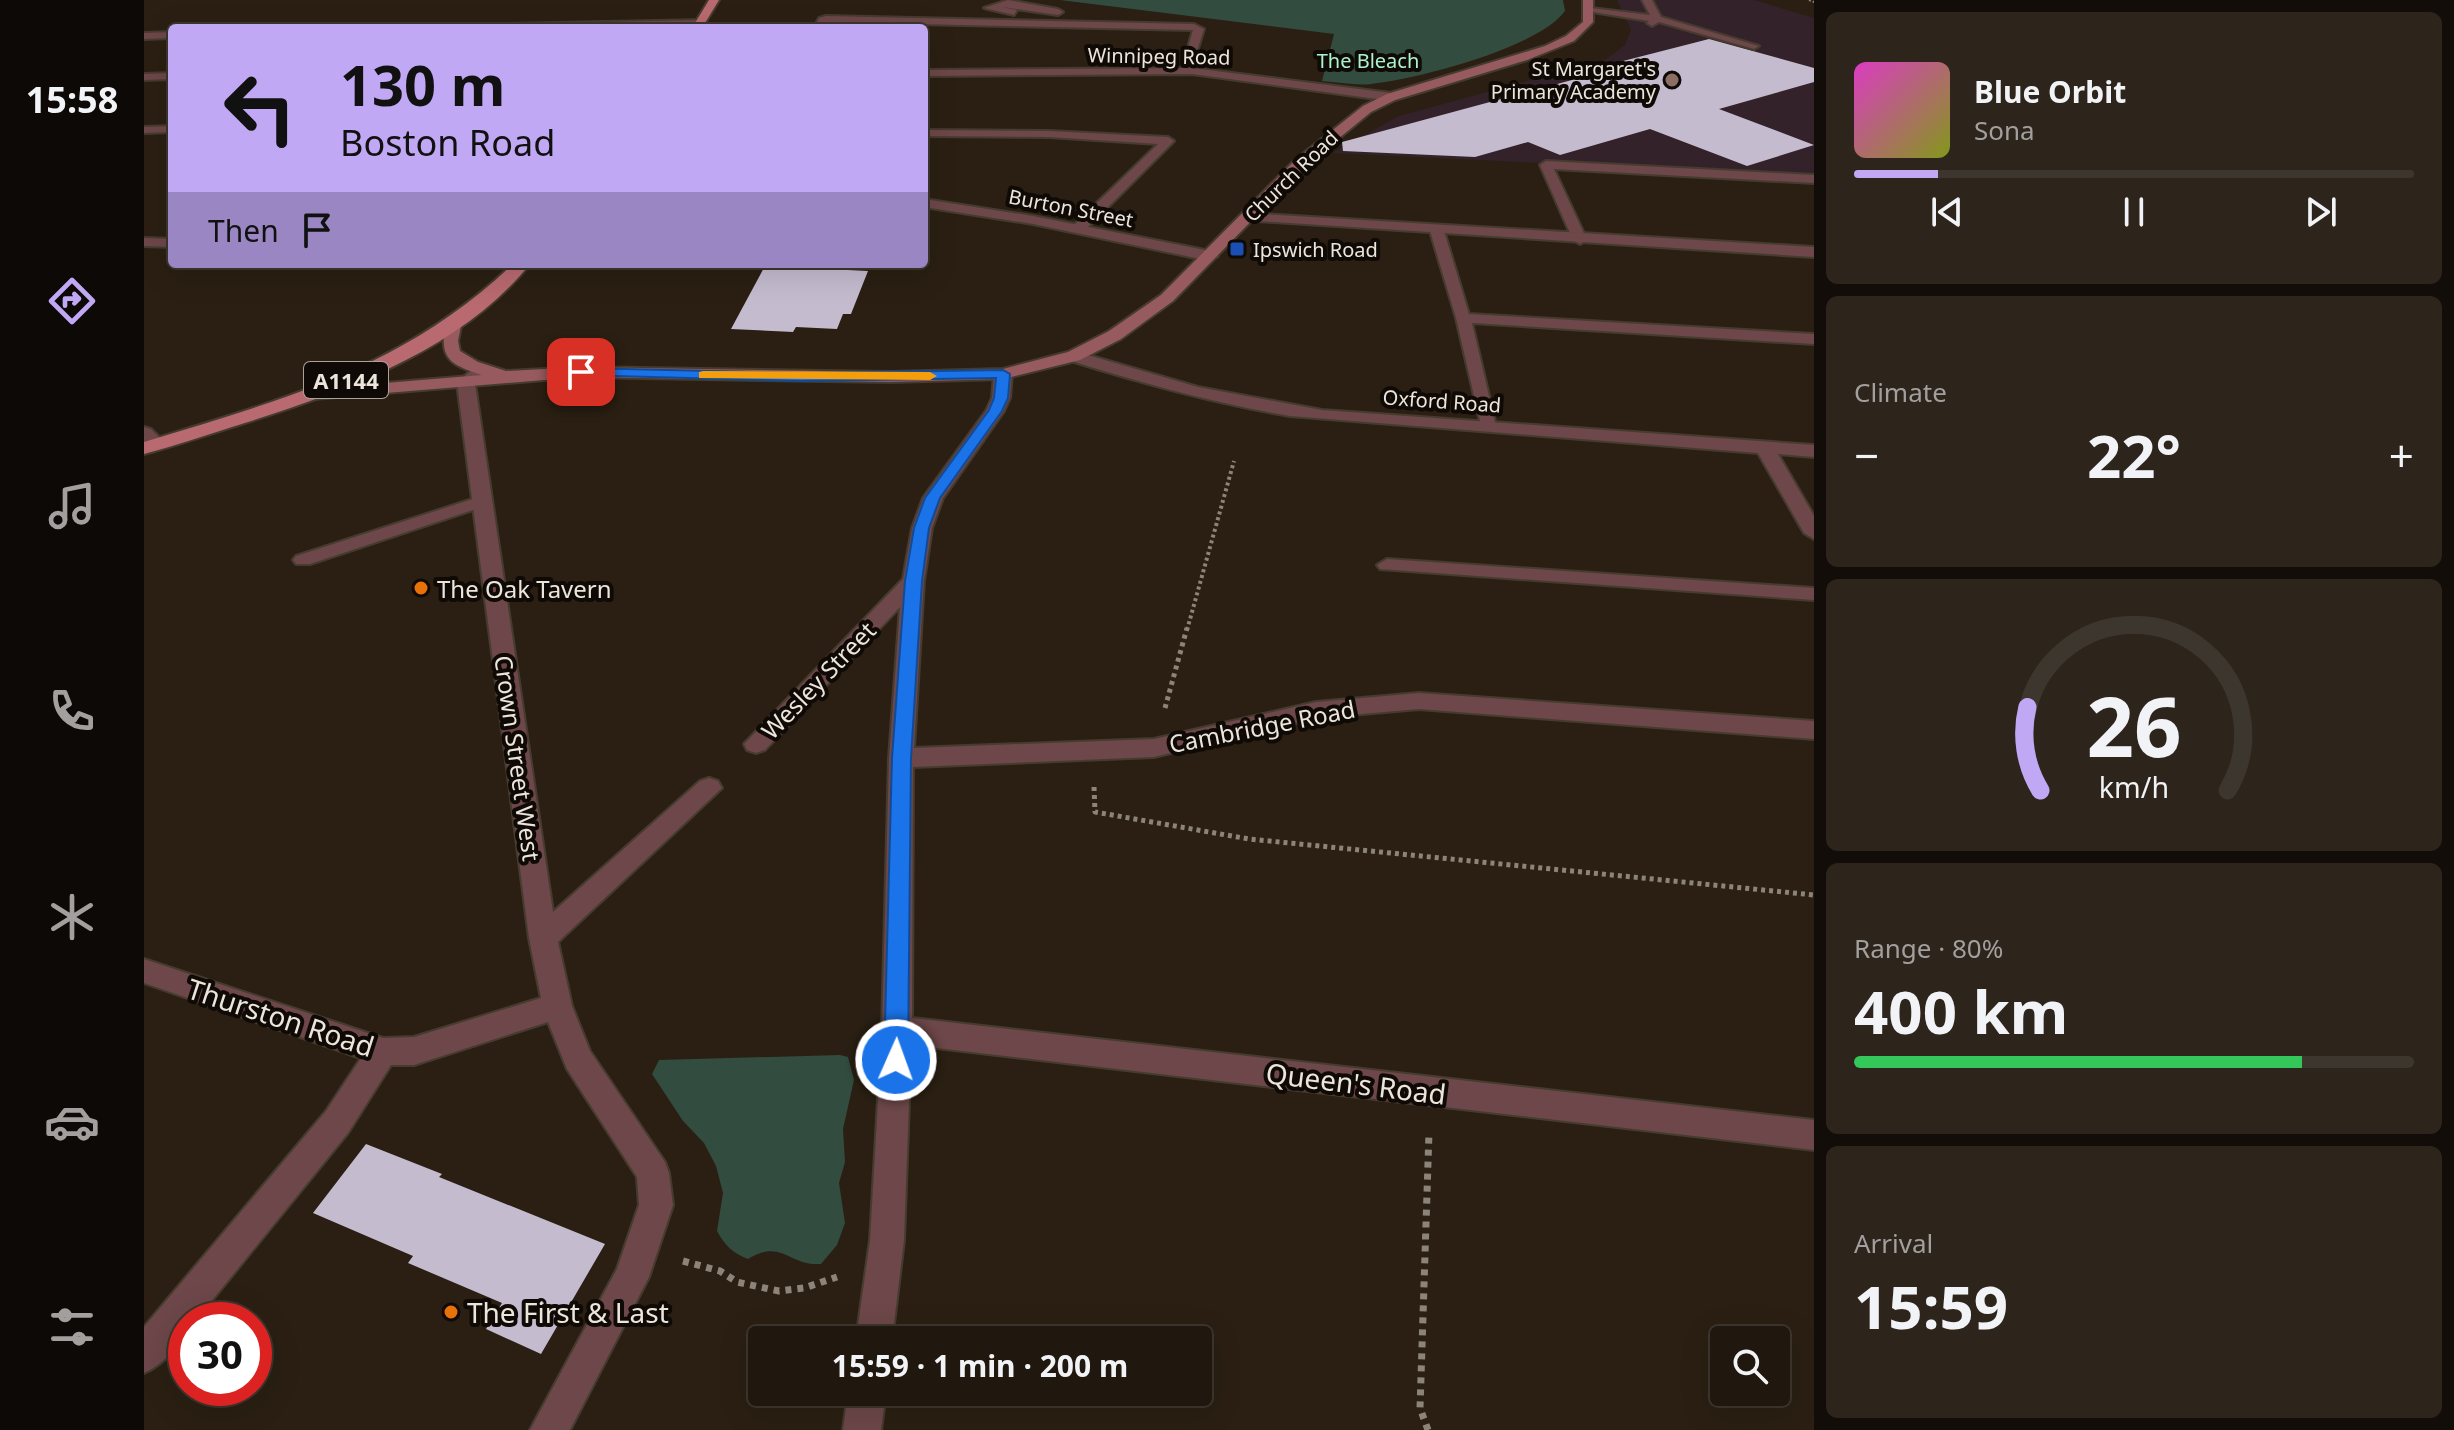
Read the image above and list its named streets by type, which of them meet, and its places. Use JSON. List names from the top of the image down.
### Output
{
  "streets": {
    "main road": ["Church Road", "A1144"],
    "street": [
      "Winnipeg Road",
      "Burton Street",
      "Oxford Road",
      "Wesley Street",
      "Cambridge Road",
      "Crown Street West",
      "Thurston Road",
      "Queen's Road"
    ]
  },
  "crossings": [
    ["Winnipeg Road", "Church Road"],
    ["Church Road", "Burton Street"],
    ["Church Road", "A1144"],
    ["Church Road", "Oxford Road"],
    ["Church Road", "Crown Street West"],
    ["Crown Street West", "Thurston Road"]
  ],
  "parks": ["The Bleach"],
  "places": {
    "other": ["St Margaret's Primary Academy", "The Oak Tavern", "The First & Last"],
    "transit": ["Ipswich Road"]
  },
  "page": {
    "tabs": "15:58",
    "turn": ["130 m", "Boston Road"],
    "song": ["Blue Orbit", "Sona"],
    "then": "Then",
    "tile": [
      "Climate",
      ["Range · 80%", "400 km"],
      ["Arrival", "15:59"]
    ],
    "heat": ["−", "22°", "+"],
    "limit": "30",
    "trip": "15:59 · 1 min · 200 m",
    "gauge": ["26", "km/h"]
  }
}
